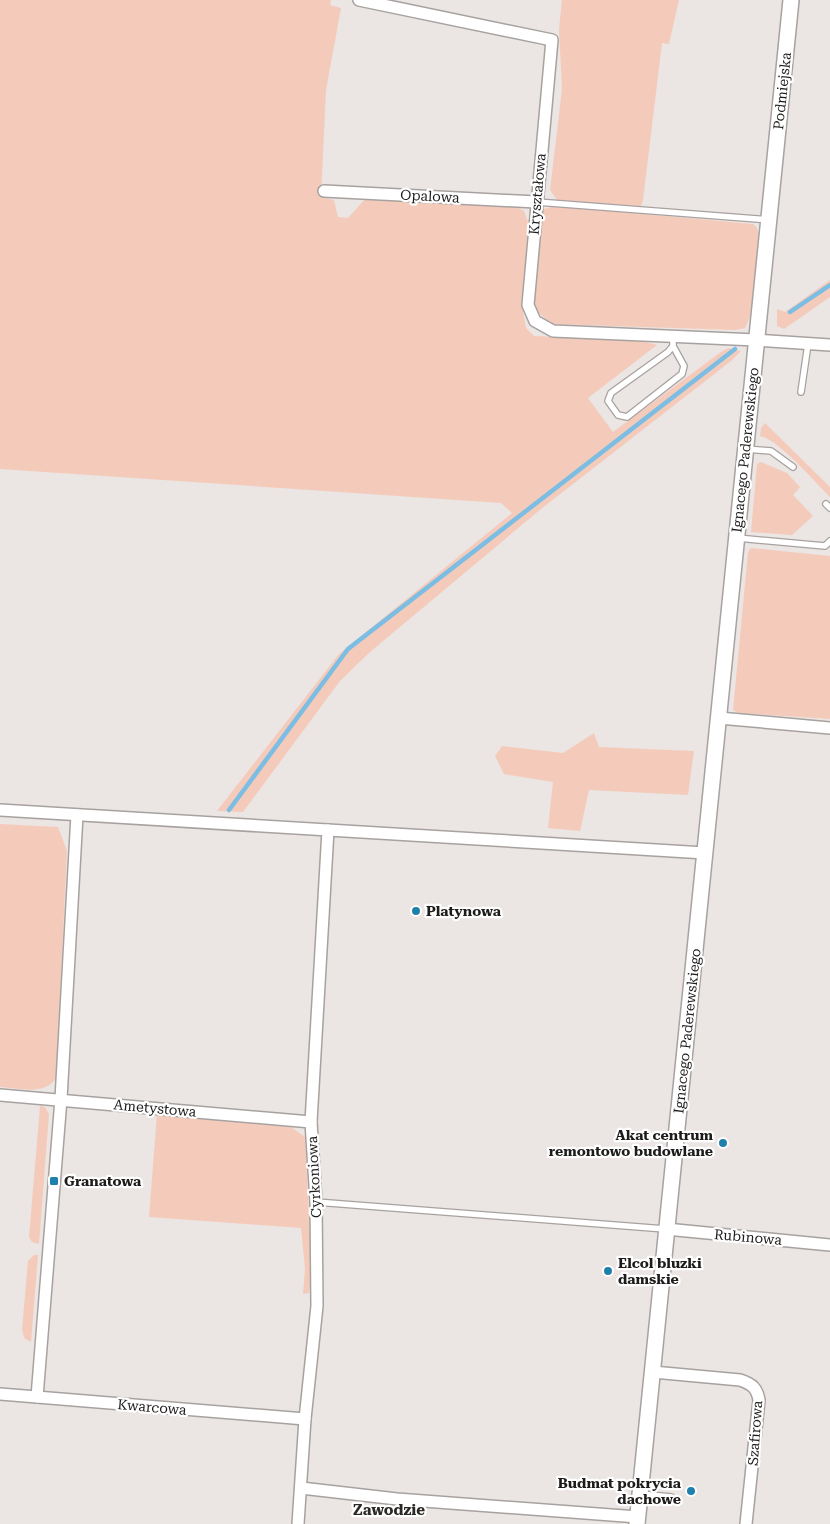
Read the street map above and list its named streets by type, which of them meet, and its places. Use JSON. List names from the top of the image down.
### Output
{
  "streets": {
    "street": [
      "Podmiejska",
      "Kryształowa",
      "Opalowa",
      "Ignacego Paderewskiego",
      "Ametystowa",
      "Cyrkoniowa",
      "Rubinowa",
      "Kwarcowa",
      "Szafirowa"
    ]
  },
  "crossings": [
    ["Podmiejska", "Ignacego Paderewskiego"],
    ["Kryształowa", "Opalowa"],
    ["Kryształowa", "Ignacego Paderewskiego"],
    ["Ignacego Paderewskiego", "Rubinowa"],
    ["Ignacego Paderewskiego", "Szafirowa"],
    ["Ametystowa", "Cyrkoniowa"],
    ["Cyrkoniowa", "Kwarcowa"]
  ],
  "districts": ["Zawodzie"],
  "places": {
    "other": [
      "Platynowa",
      "Akat centrum remontowo budowlane",
      "Elcol bluzki damskie",
      "Budmat pokrycia dachowe"
    ],
    "transit": ["Granatowa"]
  }
}
